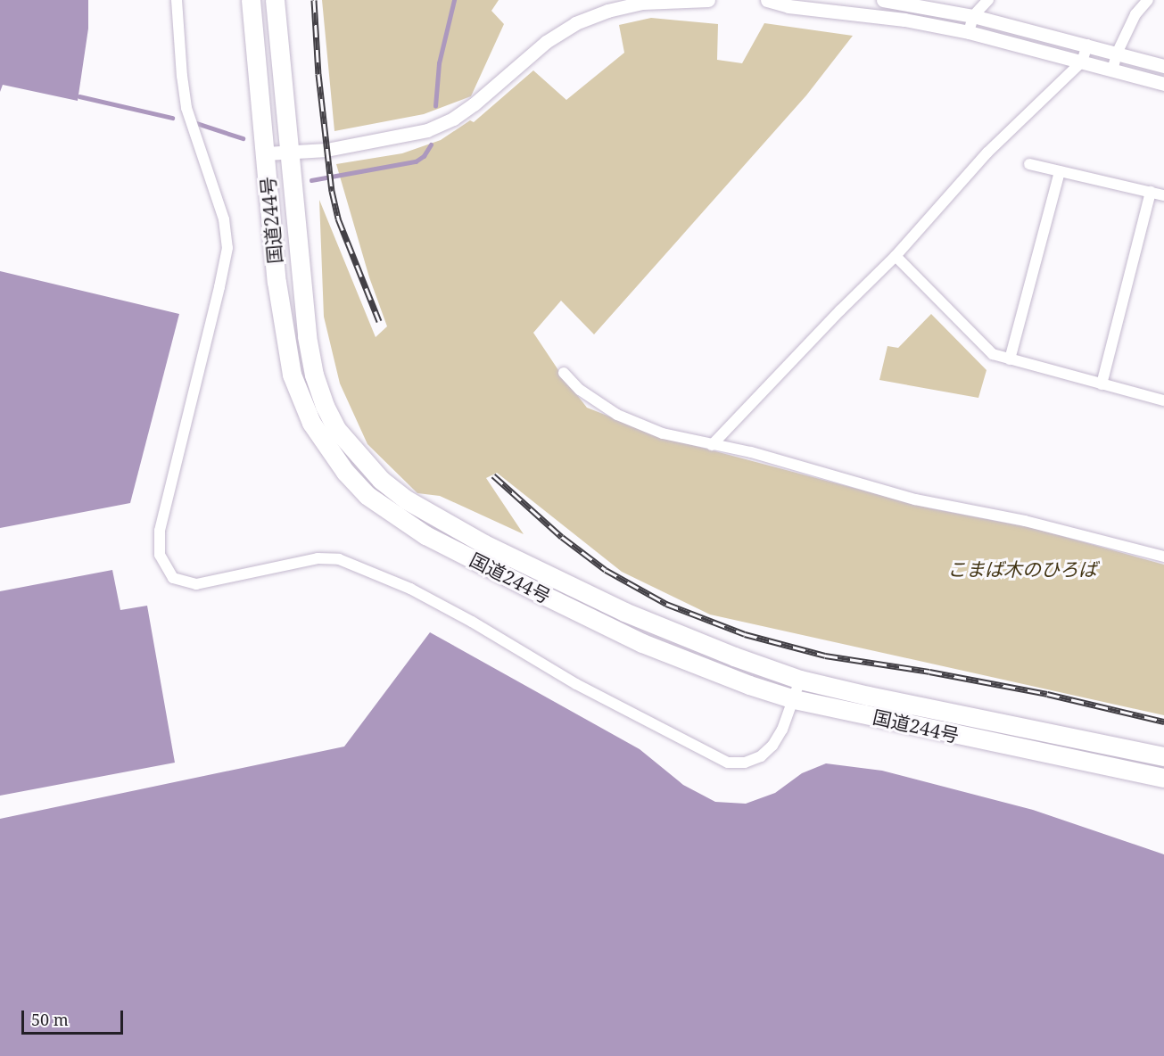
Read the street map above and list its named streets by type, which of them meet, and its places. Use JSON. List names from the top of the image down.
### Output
{
  "streets": {
    "highway": ["国道244号"]
  },
  "parks": ["こまば木のひろば"],
  "scale_bar": "50 m"
}
